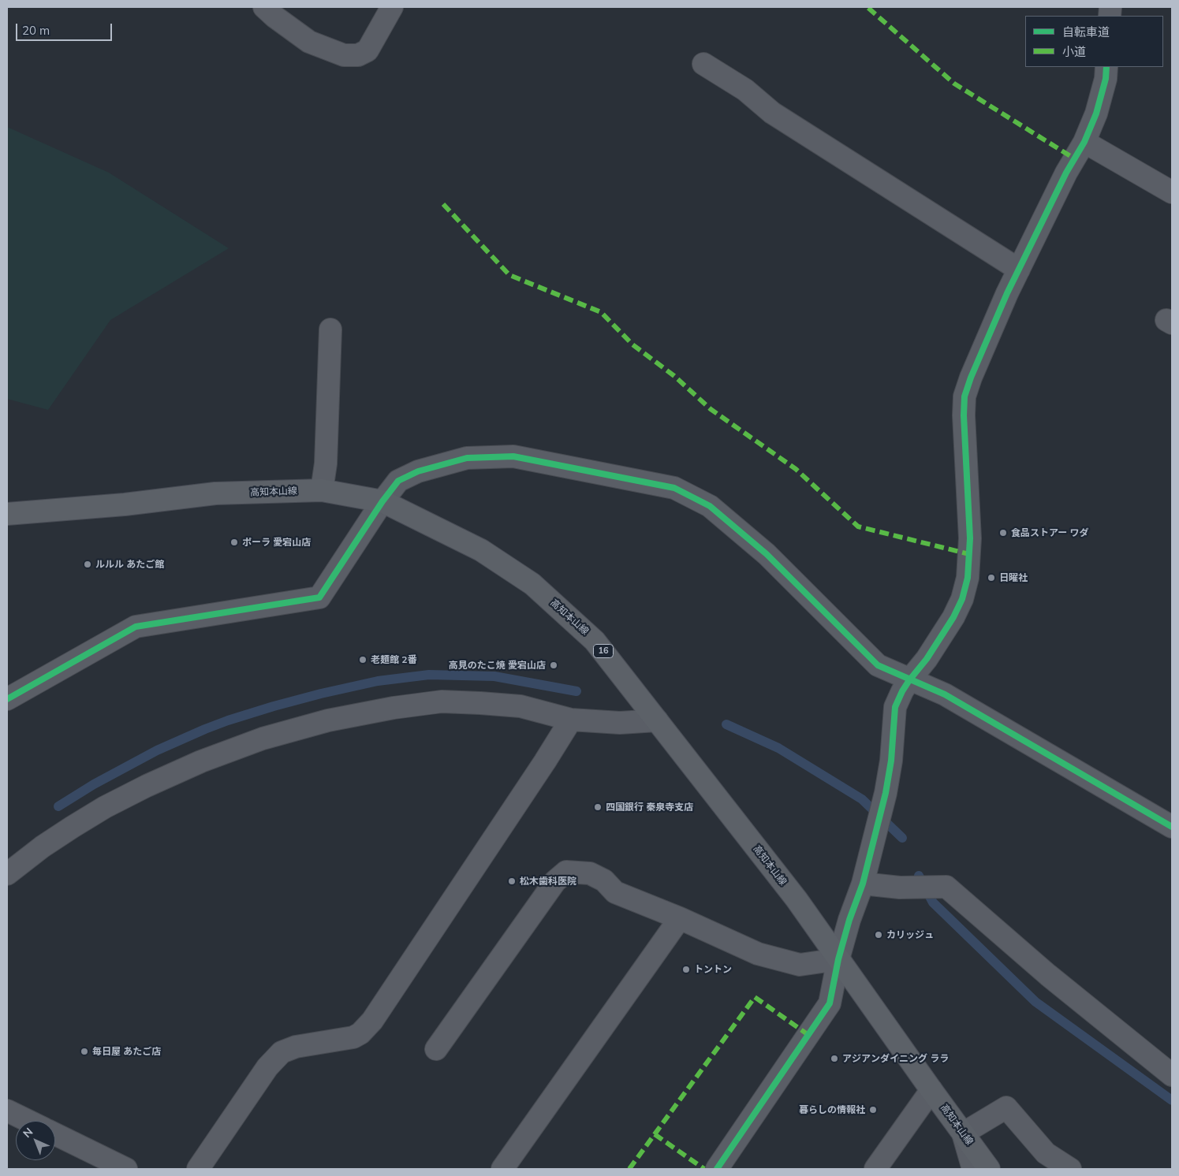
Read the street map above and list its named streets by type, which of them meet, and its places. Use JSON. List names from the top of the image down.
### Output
{
  "streets": {
    "main road": ["高知本山線", "16"]
  },
  "places": [
    "食品ストアー ワダ",
    "ポーラ 愛宕山店",
    "ルルル あたご館",
    "日曜社",
    "老麺館 2番",
    "高見のたこ焼 愛宕山店",
    "四国銀行 秦泉寺支店",
    "松木歯科医院",
    "カリッジュ",
    "トントン",
    "毎日屋 あたご店",
    "アジアンダイニング ララ",
    "暮らしの情報社"
  ],
  "legend": ["自転車道", "小道"],
  "scale_bar": "20 m",
  "north": "top left"
}
